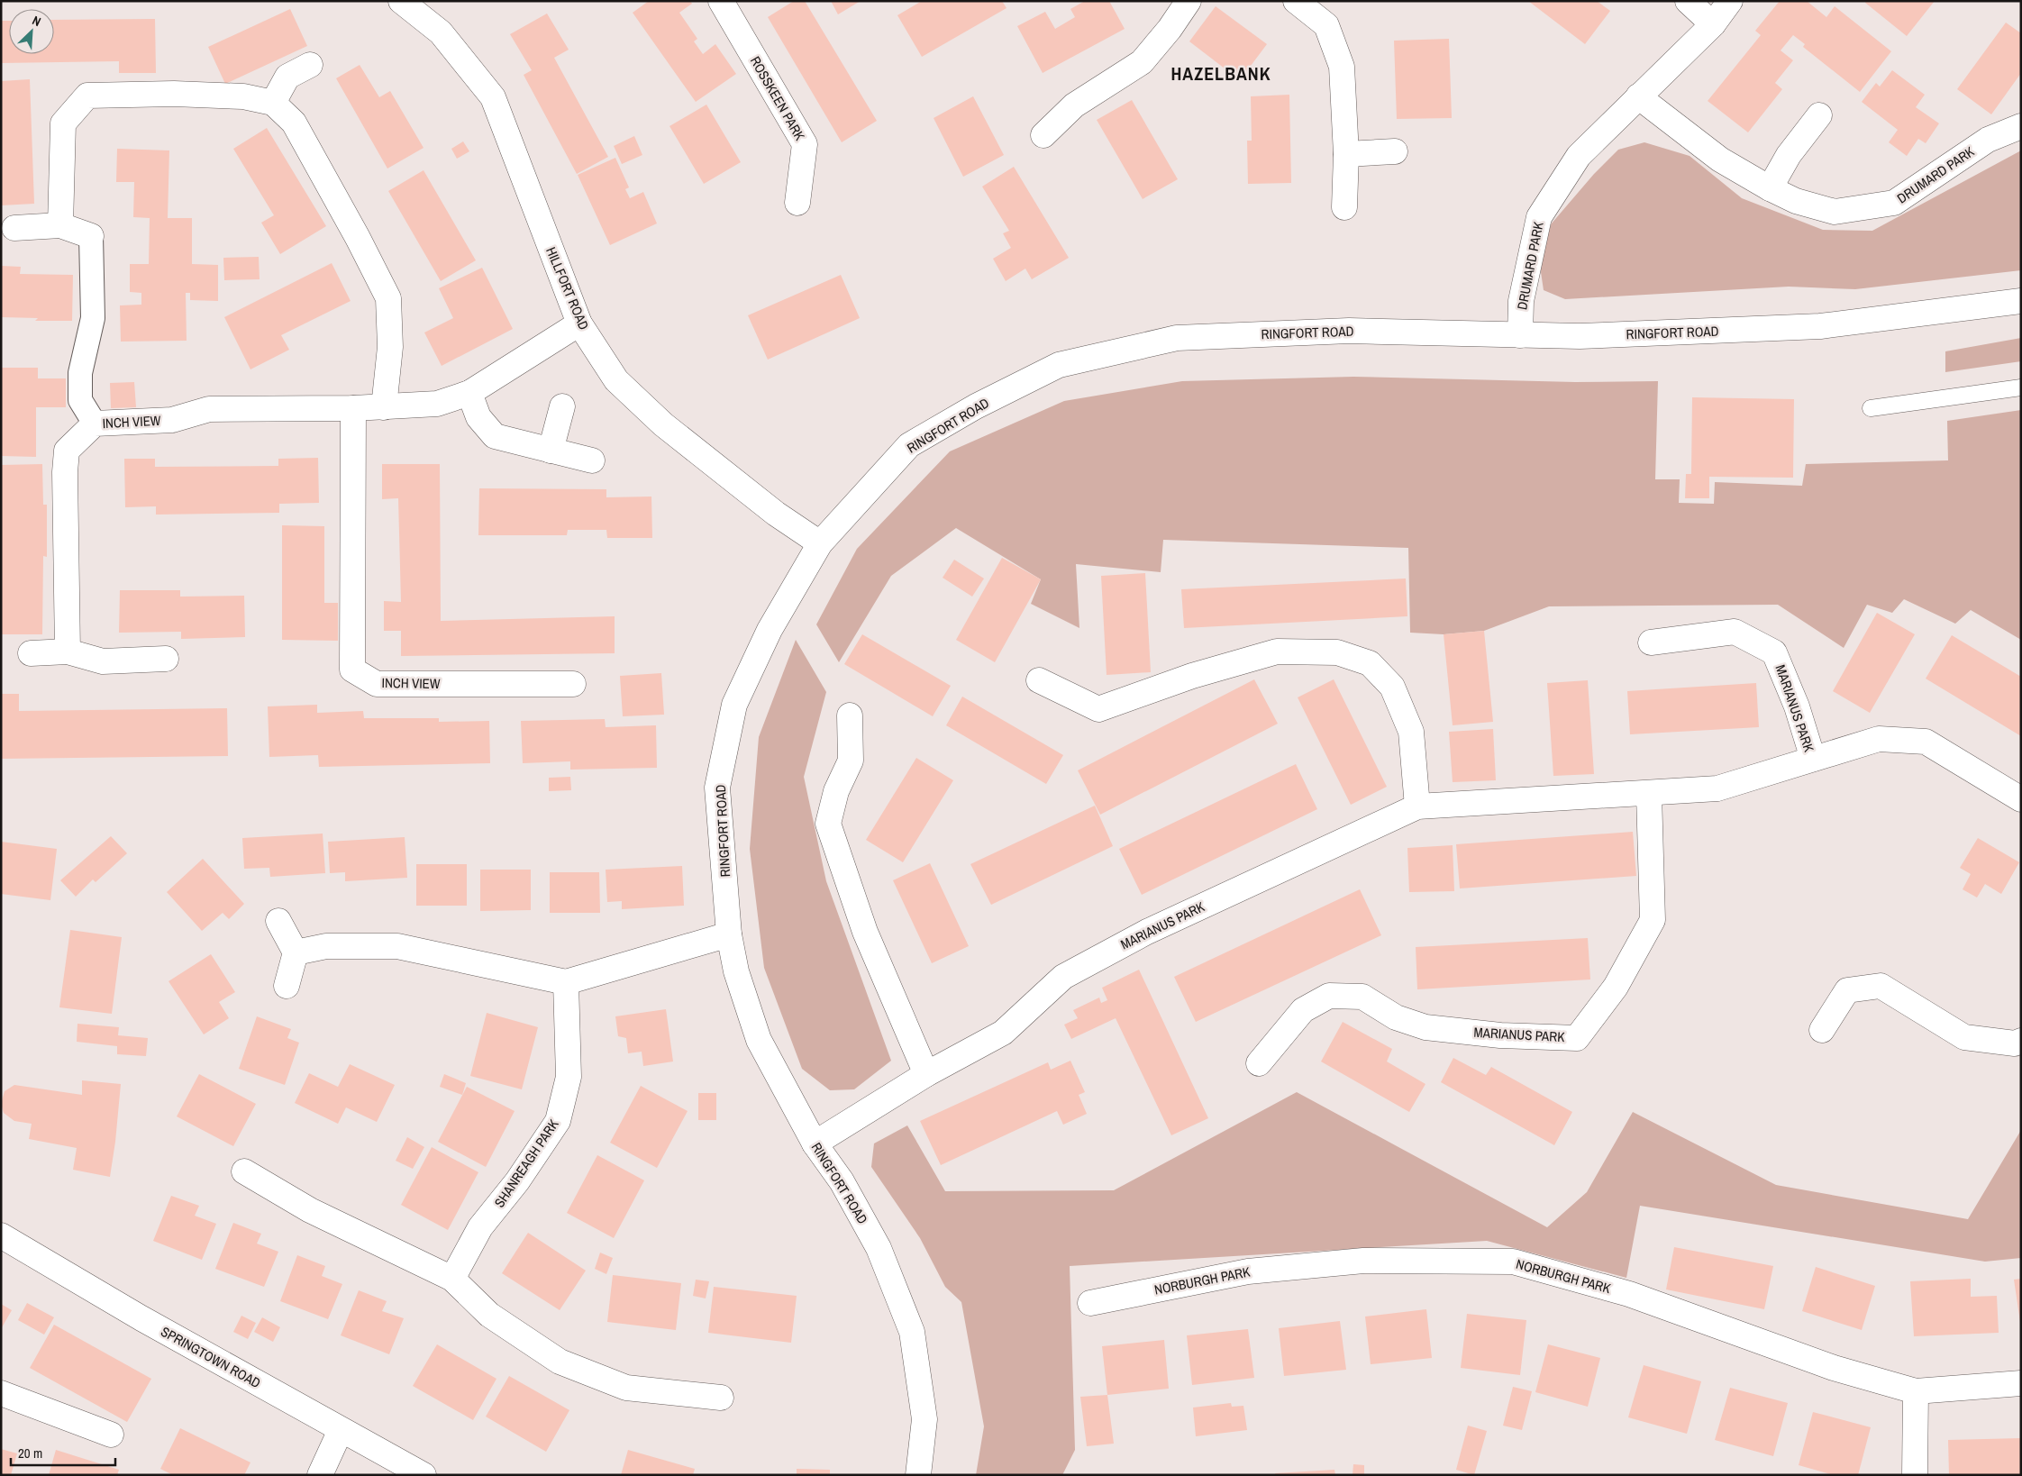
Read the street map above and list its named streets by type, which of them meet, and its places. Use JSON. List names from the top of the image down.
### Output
{
  "streets": {
    "street": [
      "ROSSKEEN PARK",
      "DRUMARD PARK",
      "HILLFORT ROAD",
      "RINGFORT ROAD",
      "INCH VIEW",
      "MARIANUS PARK",
      "SHANREAGH PARK",
      "NORBURGH PARK",
      "SPRINGTOWN ROAD"
    ]
  },
  "crossings": [
    ["DRUMARD PARK", "RINGFORT ROAD"],
    ["HILLFORT ROAD", "RINGFORT ROAD"],
    ["HILLFORT ROAD", "INCH VIEW"],
    ["RINGFORT ROAD", "MARIANUS PARK"]
  ],
  "districts": ["HAZELBANK"],
  "scale_bar": "20 m",
  "north": "top right"
}
